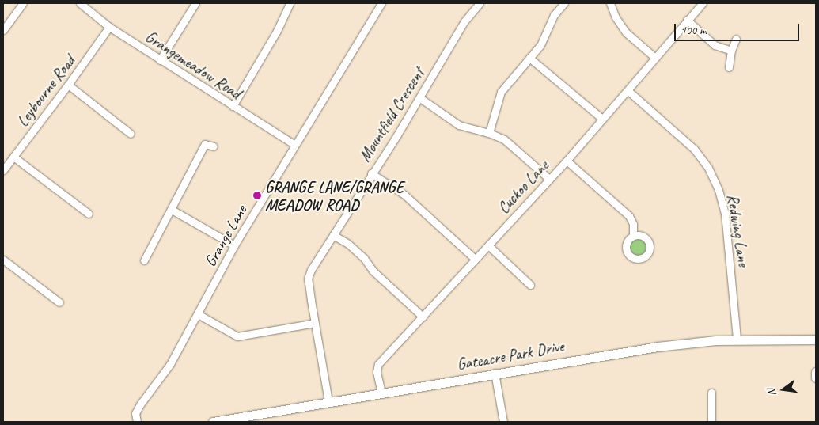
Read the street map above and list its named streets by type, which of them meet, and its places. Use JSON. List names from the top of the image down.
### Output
{
  "streets": {
    "street": [
      "Grangemeadow Road",
      "Leybourne Road",
      "Mountfield Crescent",
      "Cuckoo Lane",
      "Redwing Lane",
      "Grange Lane",
      "Gateacre Park Drive"
    ]
  },
  "crossings": [
    ["Grangemeadow Road", "Leybourne Road"],
    ["Grangemeadow Road", "Grange Lane"],
    ["Mountfield Crescent", "Gateacre Park Drive"],
    ["Cuckoo Lane", "Redwing Lane"],
    ["Cuckoo Lane", "Gateacre Park Drive"],
    ["Redwing Lane", "Gateacre Park Drive"]
  ],
  "places": ["GRANGE LANE/GRANGE MEADOW ROAD"],
  "scale_bar": "100 m",
  "north": "left"
}
